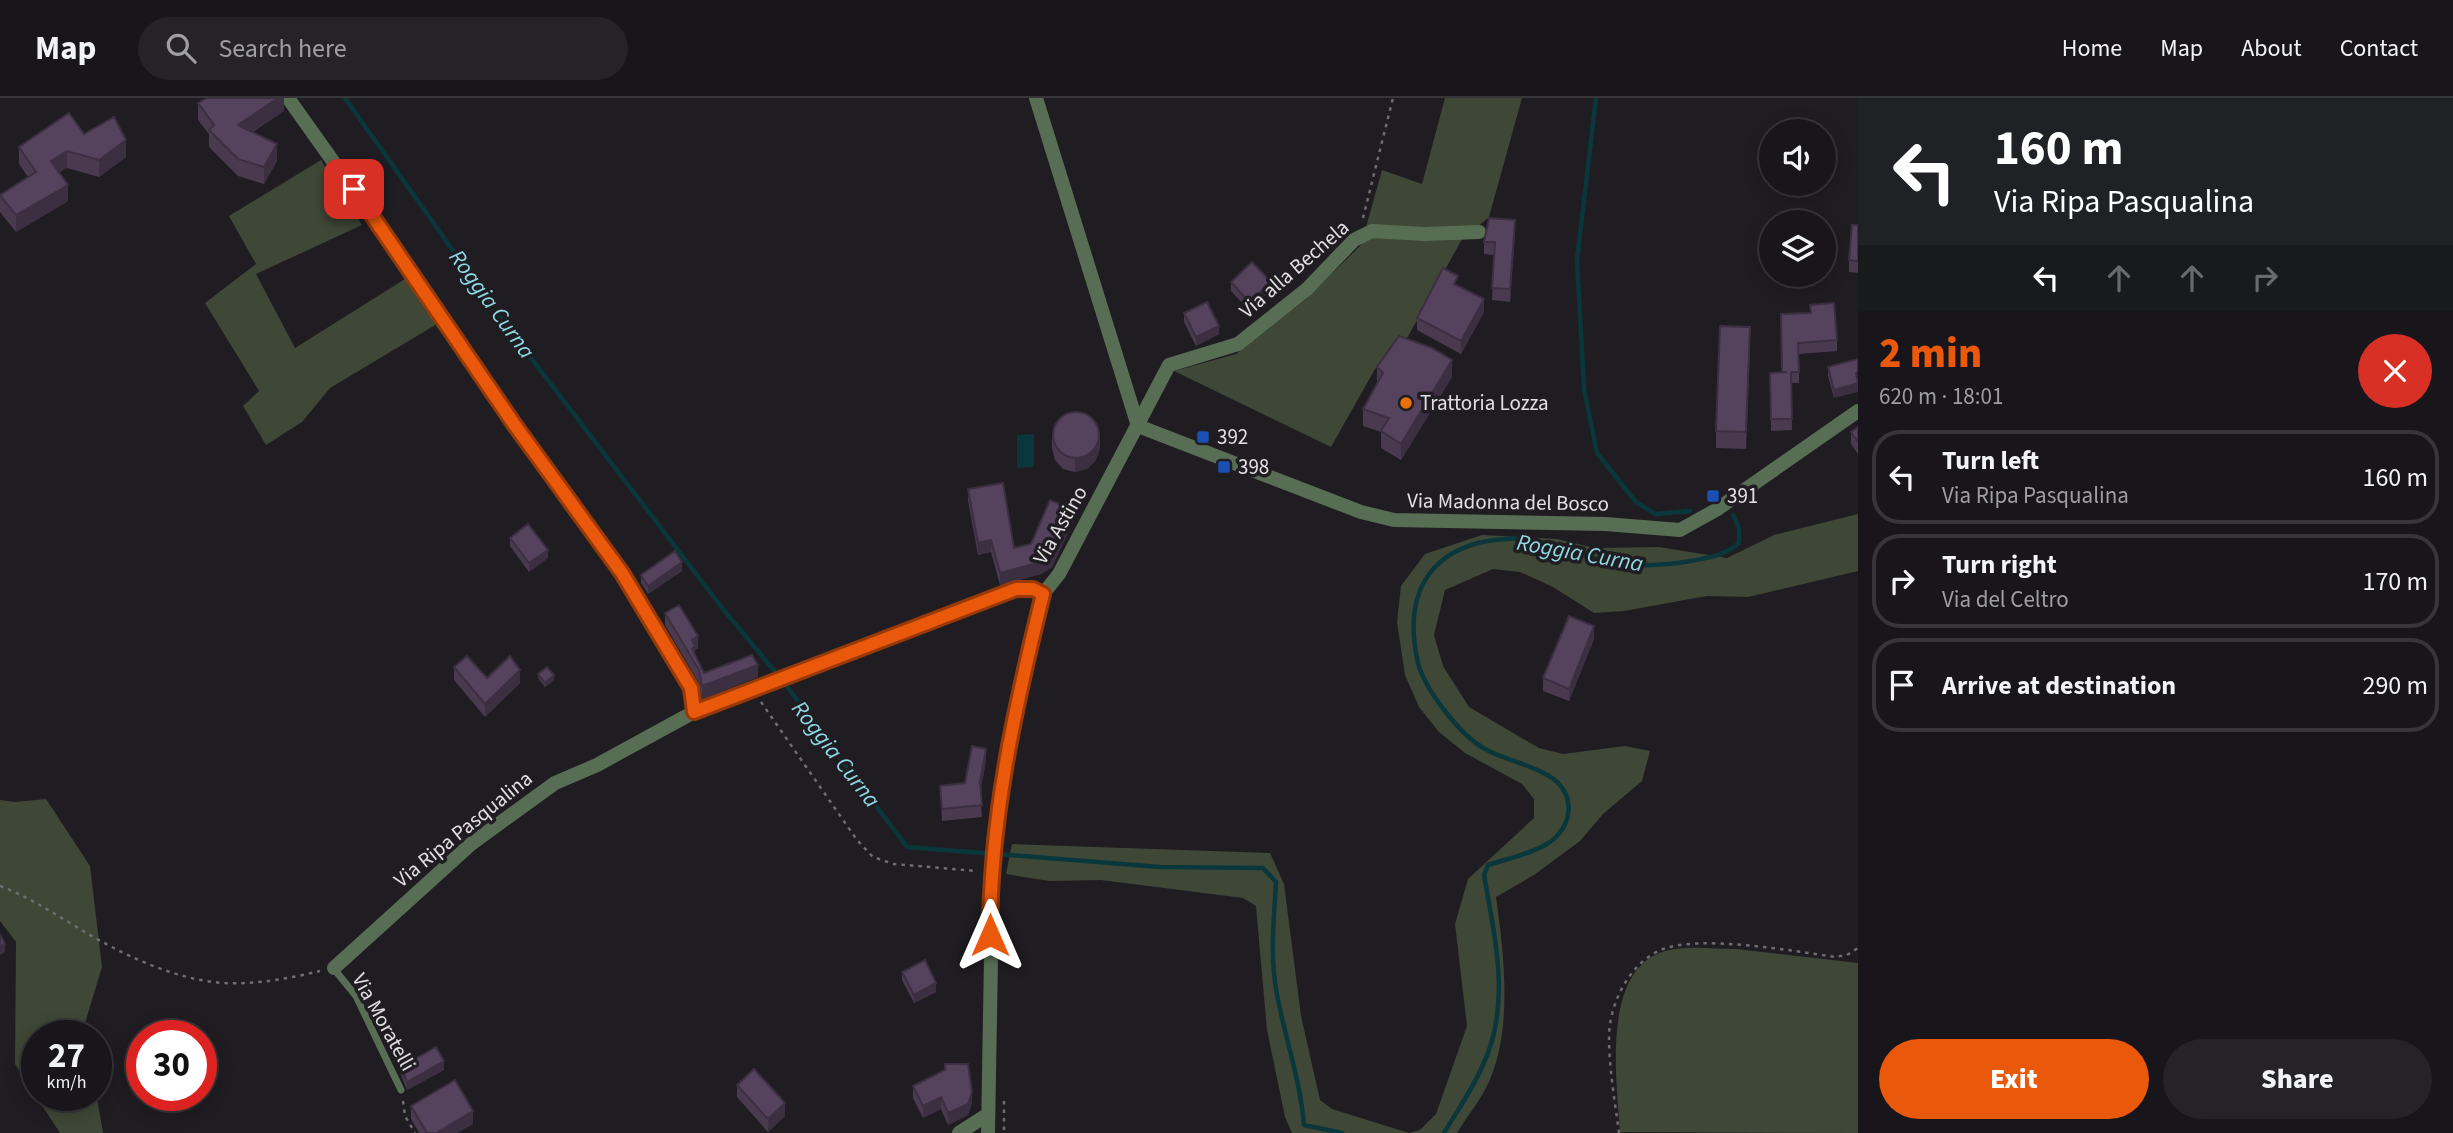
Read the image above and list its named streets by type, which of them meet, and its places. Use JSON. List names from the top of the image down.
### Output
{
  "streets": {
    "street": [
      "Via alla Bechela",
      "Via Madonna del Bosco",
      "Via Astino",
      "Via Ripa Pasqualina"
    ],
    "lane": ["Via Moratelli"]
  },
  "crossings": [
    ["Via alla Bechela", "Via Madonna del Bosco"],
    ["Via alla Bechela", "Via Astino"],
    ["Via Madonna del Bosco", "Via Astino"],
    ["Via Astino", "Via Ripa Pasqualina"],
    ["Via Ripa Pasqualina", "Via Moratelli"]
  ],
  "water": ["Roggia Curna"],
  "places": {
    "other": ["Trattoria Lozza"],
    "transit": ["392", "398", "391"]
  },
  "page": {
    "header": "Map",
    "search": "Search here",
    "nav": [
      "Home",
      "Map",
      "About",
      "Contact"
    ],
    "turn": ["160 m", "Via Ripa Pasqualina"],
    "heading": ["2 min", "620 m · 18:01"],
    "list": [
      {
        "name": "Turn left",
        "note": "Via Ripa Pasqualina",
        "value": "160 m"
      },
      {
        "name": "Turn right",
        "note": "Via del Celtro",
        "value": "170 m"
      },
      {
        "name": "Arrive at destination",
        "value": "290 m"
      }
    ],
    "speed": "27 km/h",
    "limit": "30",
    "buttons": ["Exit", "Share"]
  }
}
